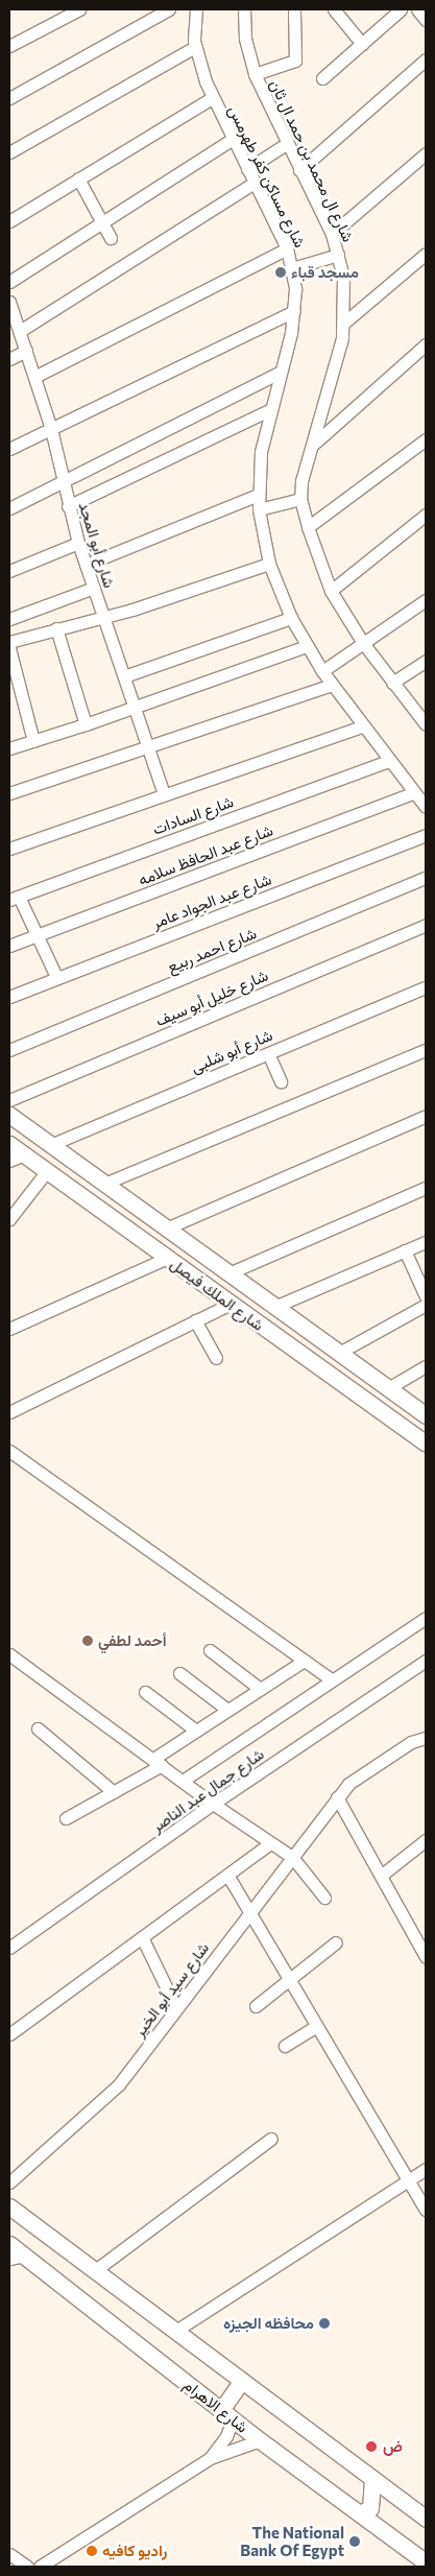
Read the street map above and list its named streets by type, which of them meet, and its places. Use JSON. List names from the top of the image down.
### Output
{
  "streets": {
    "main road": ["شارع الملك فيصل", "شارع الاهرام"],
    "street": [
      "شارع ال محمد بن حمد ال ثان",
      "شارع مساكن كفر طهرمس",
      "شارع أبو المجد",
      "شارع السادات",
      "شارع عبد الحافظ سلامه",
      "شارع عبد الجواد عامر",
      "شارع احمد ربيع",
      "شارع خليل أبو سيف",
      "شارع أبو شلبى",
      "شارع جمال عبد الناصر",
      "شارع سيد أبو الخير"
    ]
  },
  "crossings": [
    ["شارع مساكن كفر طهرمس", "شارع السادات"],
    ["شارع مساكن كفر طهرمس", "شارع عبد الحافظ سلامه"],
    ["شارع أبو شلبى", "شارع الملك فيصل"]
  ],
  "places": [
    "مسجد قباء",
    "أحمد لطفي",
    "محافظه الجيزه",
    "ض",
    "The National Bank Of Egypt",
    "راديو كافيه"
  ]
}
